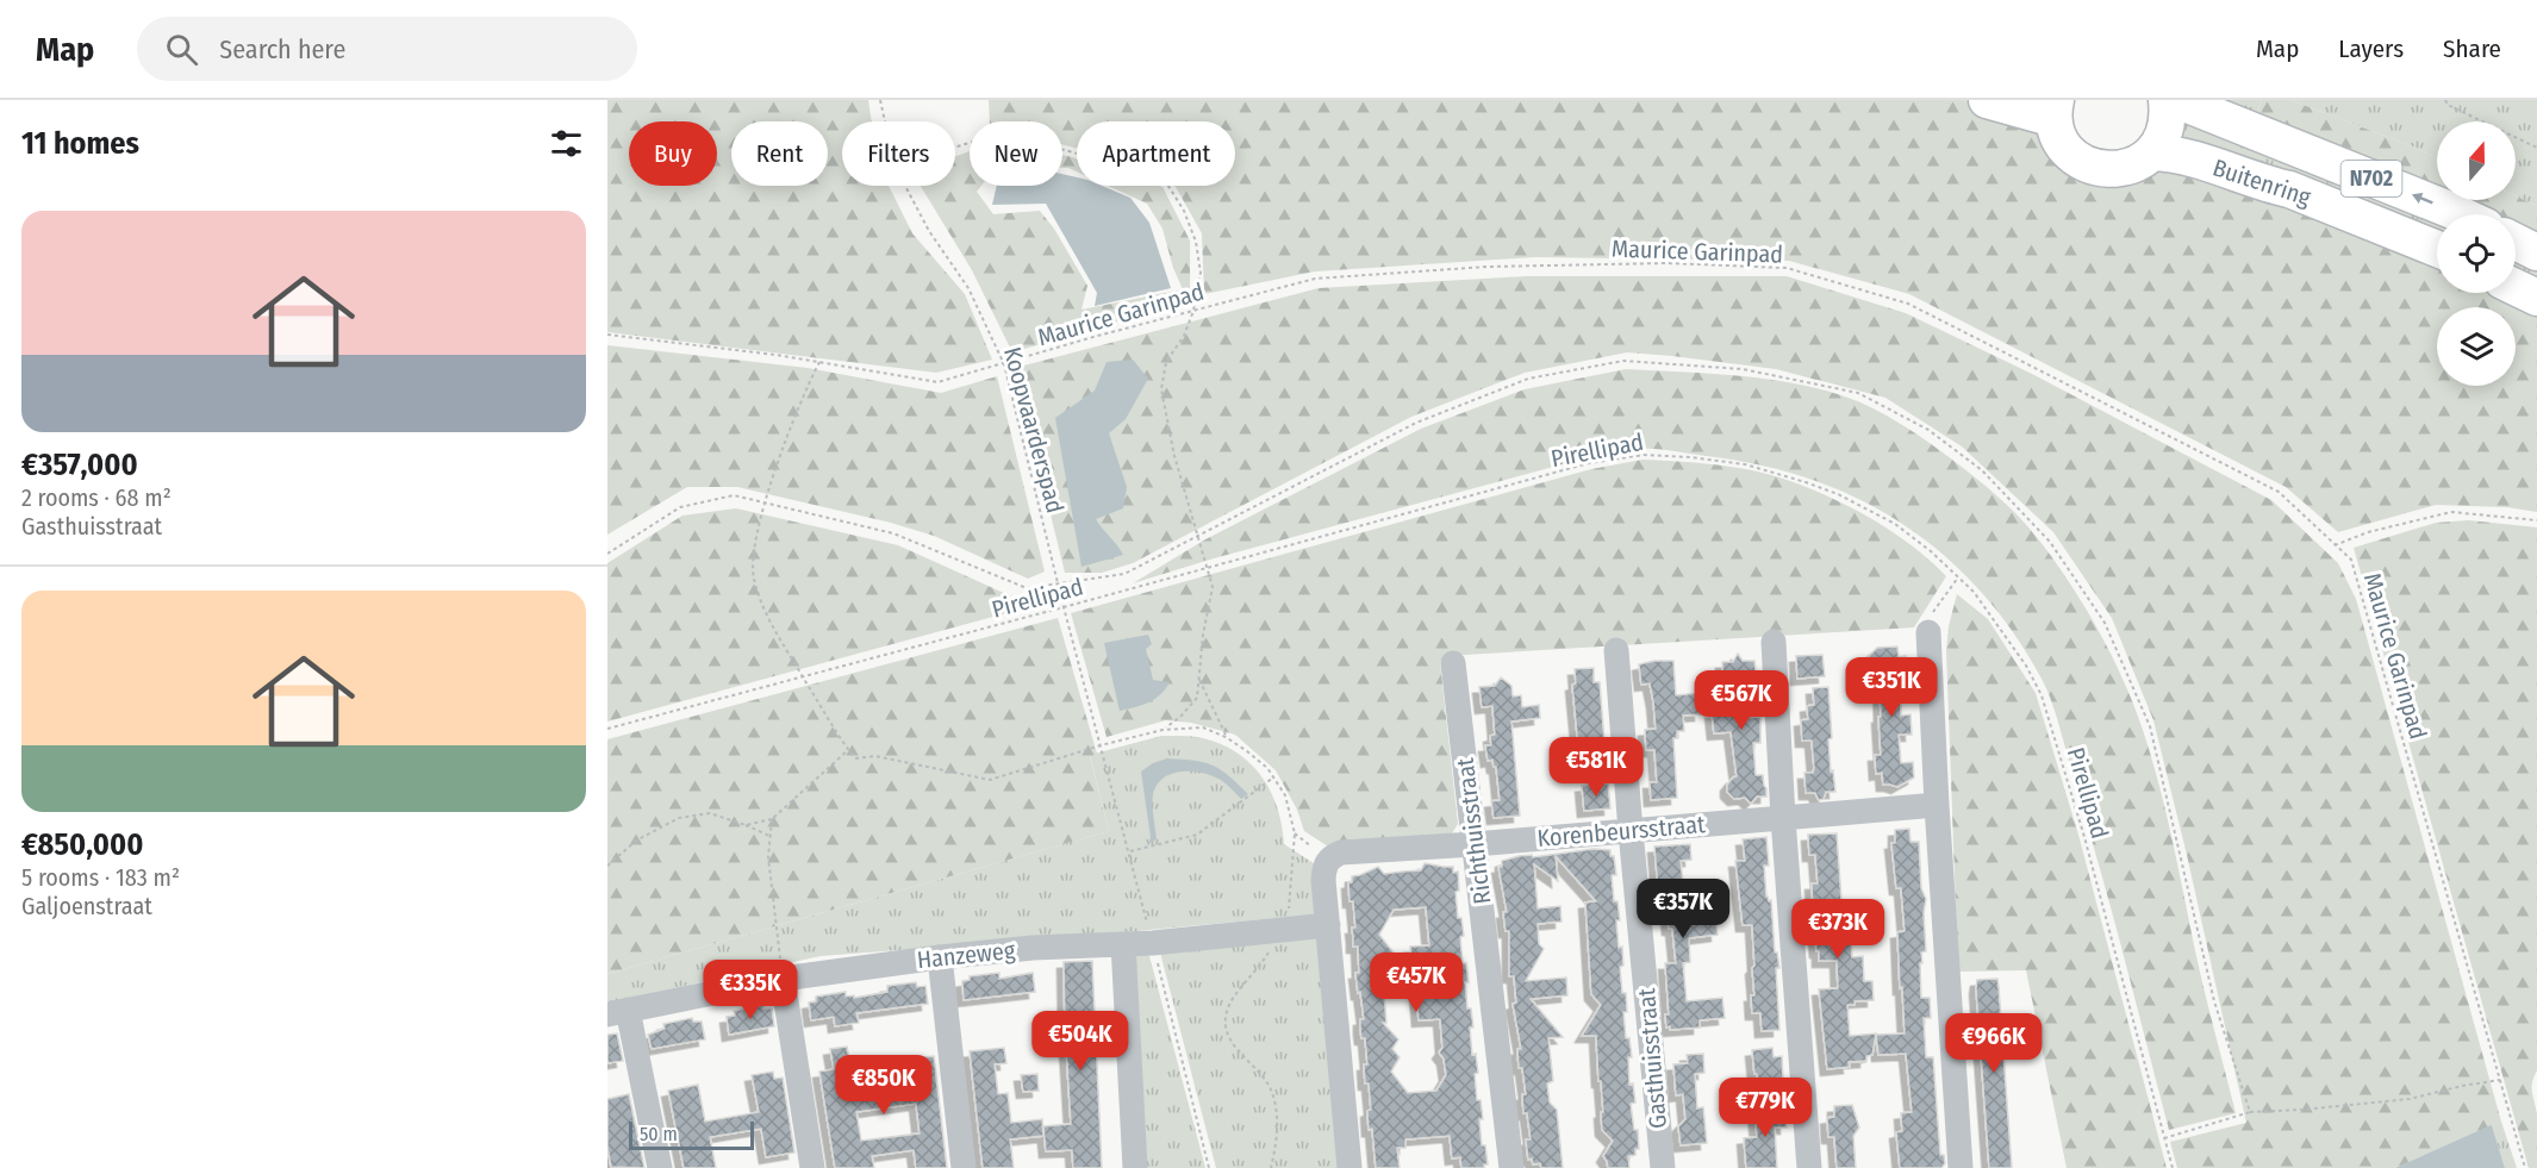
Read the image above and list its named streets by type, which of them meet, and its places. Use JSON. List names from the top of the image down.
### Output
{
  "streets": {
    "highway": ["N702", "Buitenring"],
    "street": [
      "Richthuisstraat",
      "Korenbeursstraat",
      "Hanzeweg",
      "Gasthuisstraat"
    ],
    "path": ["Maurice Garinpad", "Koopvaarderspad", "Pirellipad"]
  },
  "crossings": [
    ["N702", "Buitenring"],
    ["Maurice Garinpad", "Koopvaarderspad"],
    ["Koopvaarderspad", "Pirellipad"],
    ["Richthuisstraat", "Korenbeursstraat"],
    ["Korenbeursstraat", "Hanzeweg"],
    ["Korenbeursstraat", "Gasthuisstraat"]
  ],
  "scale_bar": "50 m",
  "north": "top",
  "page": {
    "header": "Map",
    "search": "Search here",
    "nav": ["Map", "Layers", "Share"],
    "heading": "11 homes",
    "chip": [
      "Buy",
      "Rent",
      "Filters",
      "New",
      "Apartment"
    ],
    "list": [
      {
        "name": "€357,000",
        "note": "2 rooms · 68 m² · Gasthuisstraat"
      },
      {
        "name": "€850,000",
        "note": "5 rooms · 183 m² · Galjoenstraat"
      }
    ],
    "price": [
      "€351K",
      "€567K",
      "€581K",
      "€357K",
      "€373K",
      "€457K",
      "€335K",
      "€504K",
      "€966K",
      "€850K",
      "€779K"
    ],
    "scale": "50 m"
  }
}
